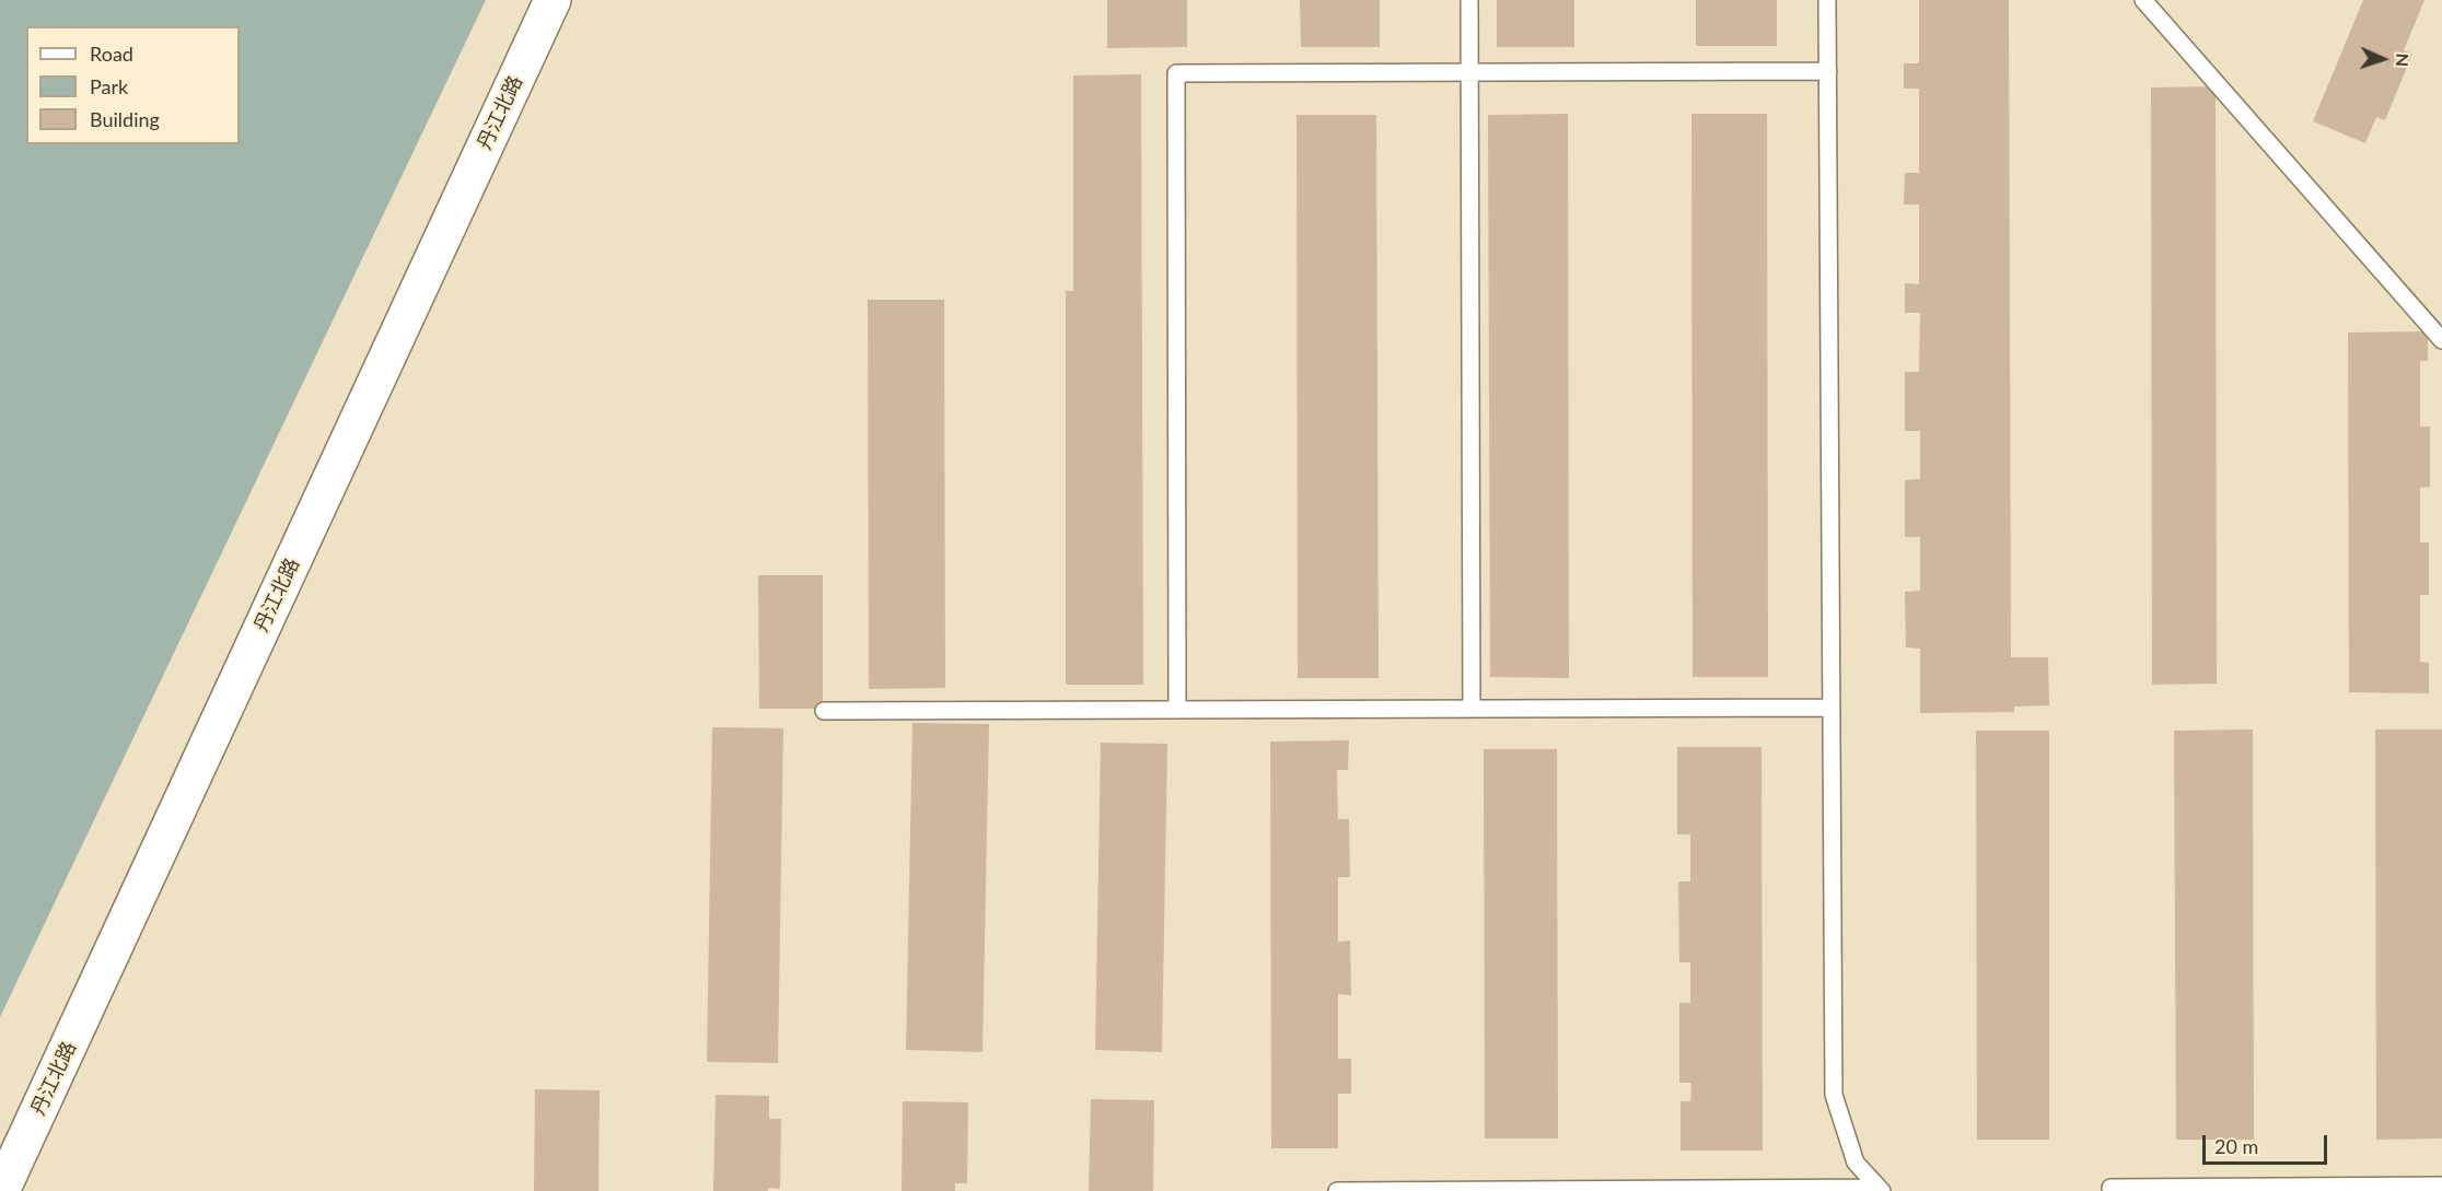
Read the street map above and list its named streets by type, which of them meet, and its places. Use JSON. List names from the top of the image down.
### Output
{
  "streets": {
    "main road": ["丹江北路"]
  },
  "legend": ["Road", "Park", "Building"],
  "scale_bar": "20 m",
  "north": "right"
}
